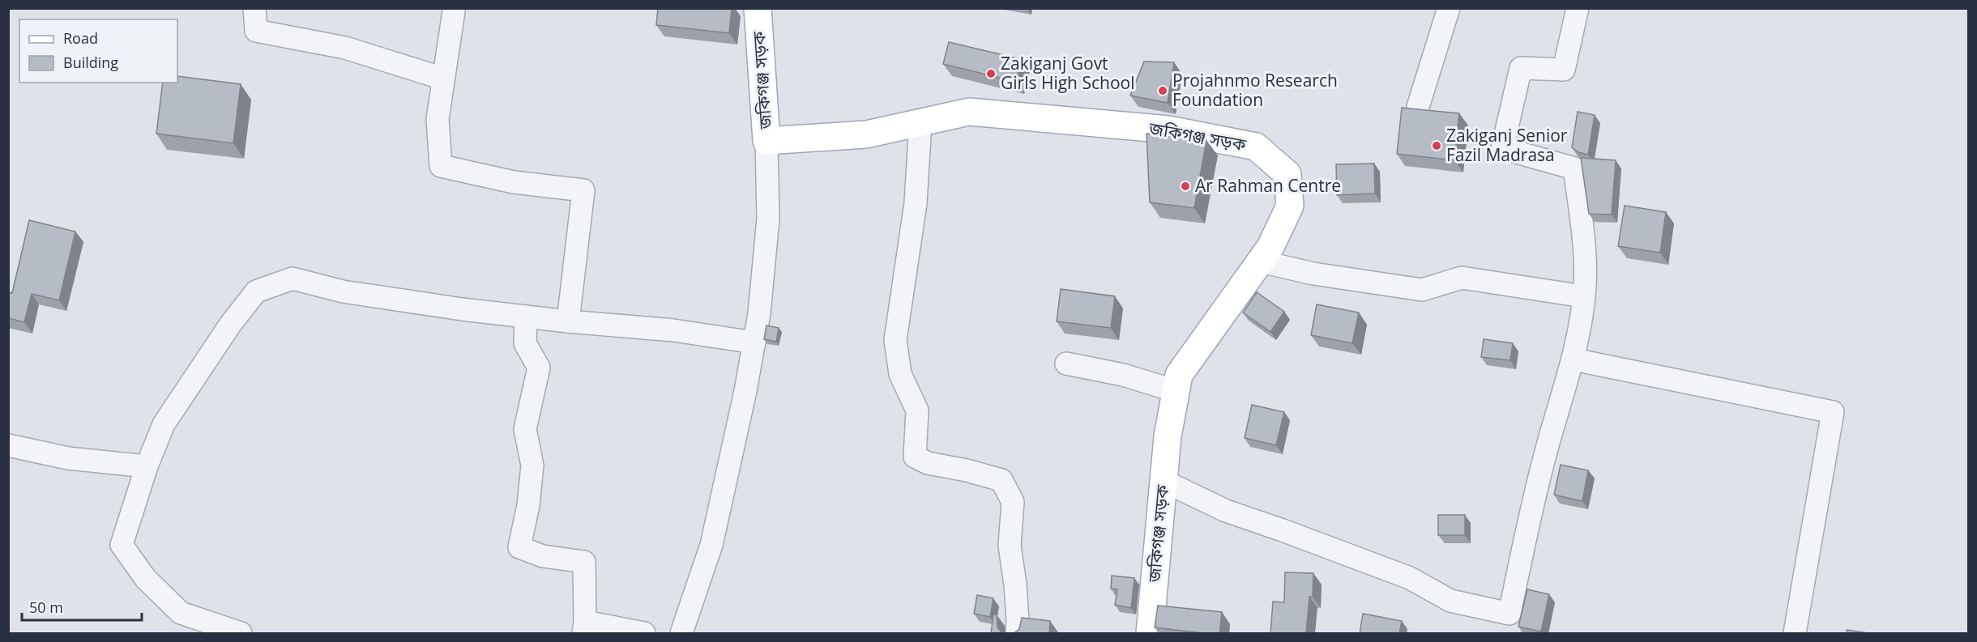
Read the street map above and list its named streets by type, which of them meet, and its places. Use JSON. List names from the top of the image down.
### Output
{
  "streets": {
    "main road": ["জকিগঞ্জ সড়ক"]
  },
  "places": [
    "Zakiganj Govt Girls High School",
    "Projahnmo Research Foundation",
    "Zakiganj Senior Fazil Madrasa",
    "Ar Rahman Centre"
  ],
  "legend": ["Road", "Building"],
  "scale_bar": "50 m"
}
